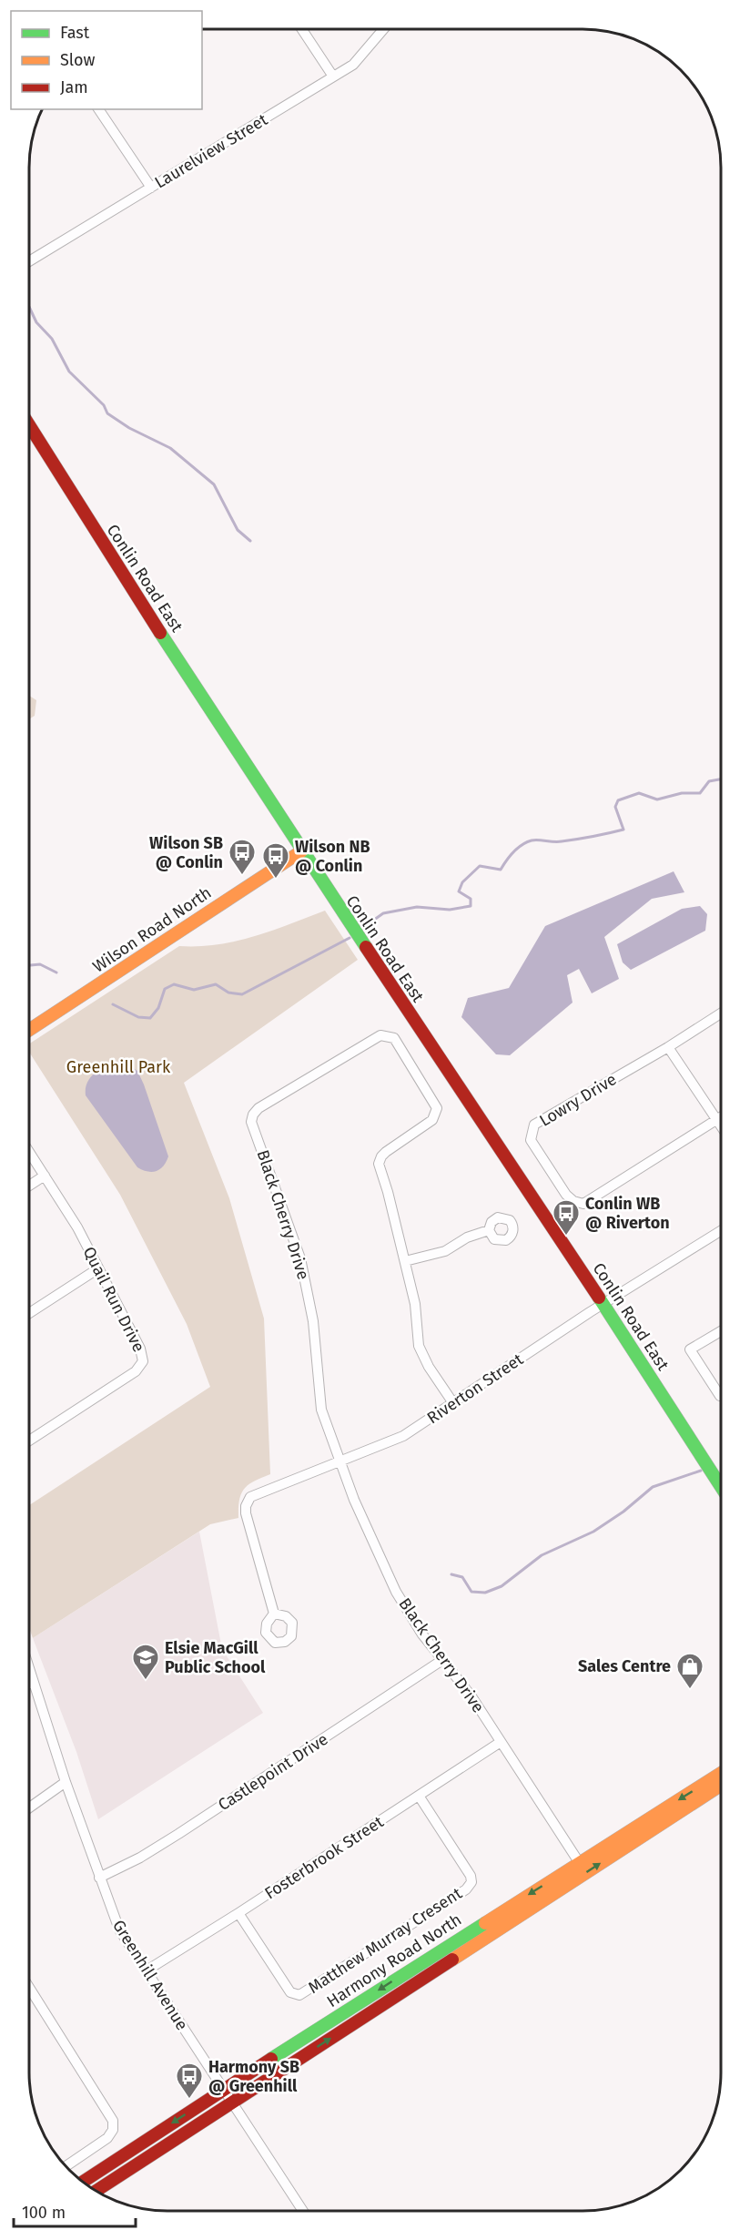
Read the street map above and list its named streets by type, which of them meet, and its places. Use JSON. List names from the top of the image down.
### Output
{
  "streets": {
    "street": [
      "Laurelview Street",
      "Conlin Road East",
      "Wilson Road North",
      "Lowry Drive",
      "Black Cherry Drive",
      "Quail Run Drive",
      "Riverton Street",
      "Castlepoint Drive",
      "Fosterbrook Street",
      "Matthew Murray Cresent",
      "Harmony Road North",
      "Greenhill Avenue"
    ]
  },
  "crossings": [
    ["Conlin Road East", "Wilson Road North"],
    ["Conlin Road East", "Riverton Street"],
    ["Black Cherry Drive", "Riverton Street"],
    ["Black Cherry Drive", "Castlepoint Drive"],
    ["Black Cherry Drive", "Fosterbrook Street"],
    ["Black Cherry Drive", "Harmony Road North"],
    ["Castlepoint Drive", "Greenhill Avenue"],
    ["Fosterbrook Street", "Matthew Murray Cresent"],
    ["Fosterbrook Street", "Greenhill Avenue"],
    ["Harmony Road North", "Greenhill Avenue"]
  ],
  "parks": ["Greenhill Park"],
  "places": {
    "bus stop": [
      "Wilson SB @ Conlin",
      "Wilson NB @ Conlin",
      "Conlin WB @ Riverton",
      "Harmony SB @ Greenhill"
    ],
    "school or university": ["Elsie MacGill Public School"],
    "shop": ["Sales Centre"]
  },
  "legend": ["Fast", "Slow", "Jam"],
  "scale_bar": "100 m"
}
